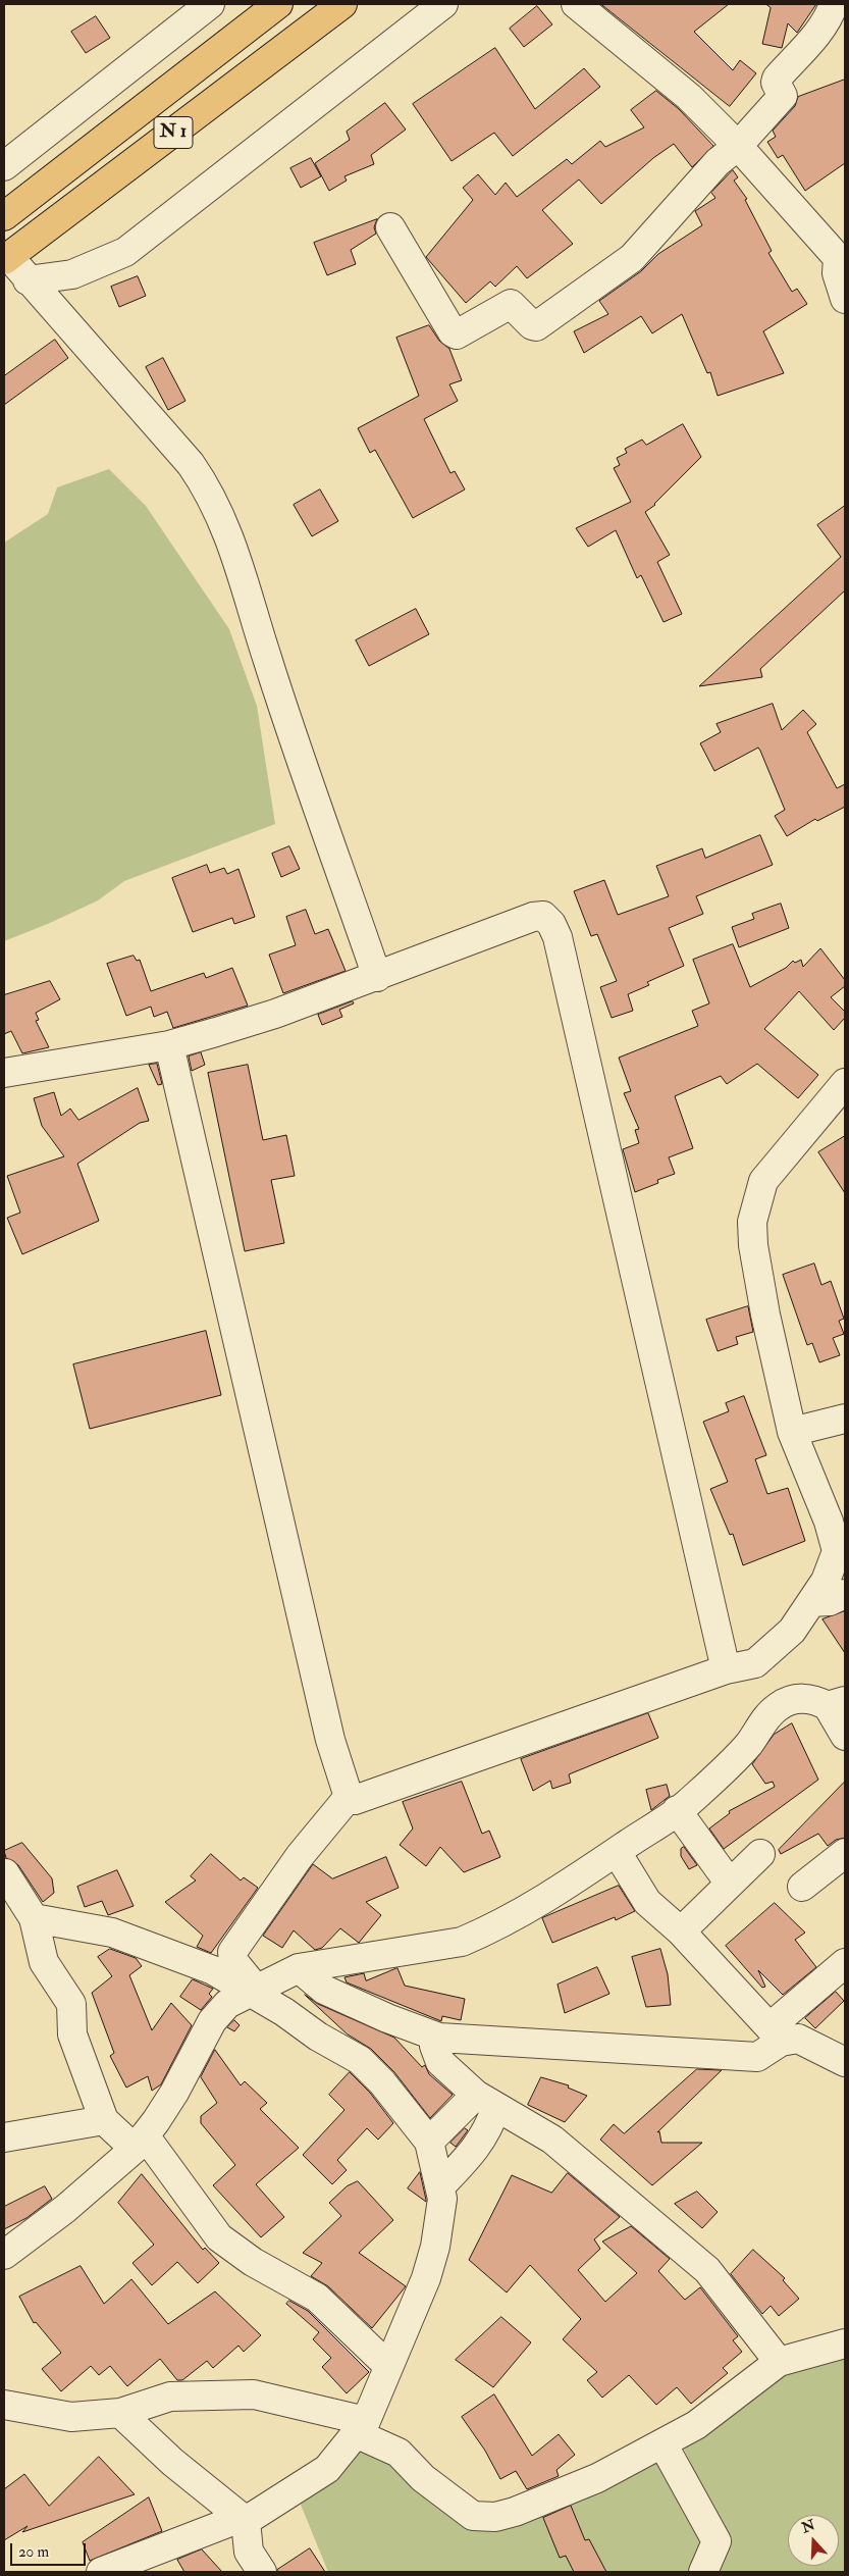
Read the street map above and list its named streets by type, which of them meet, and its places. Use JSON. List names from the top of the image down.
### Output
{
  "streets": {
    "highway": ["N 1"]
  },
  "scale_bar": "20 m",
  "north": "top"
}
